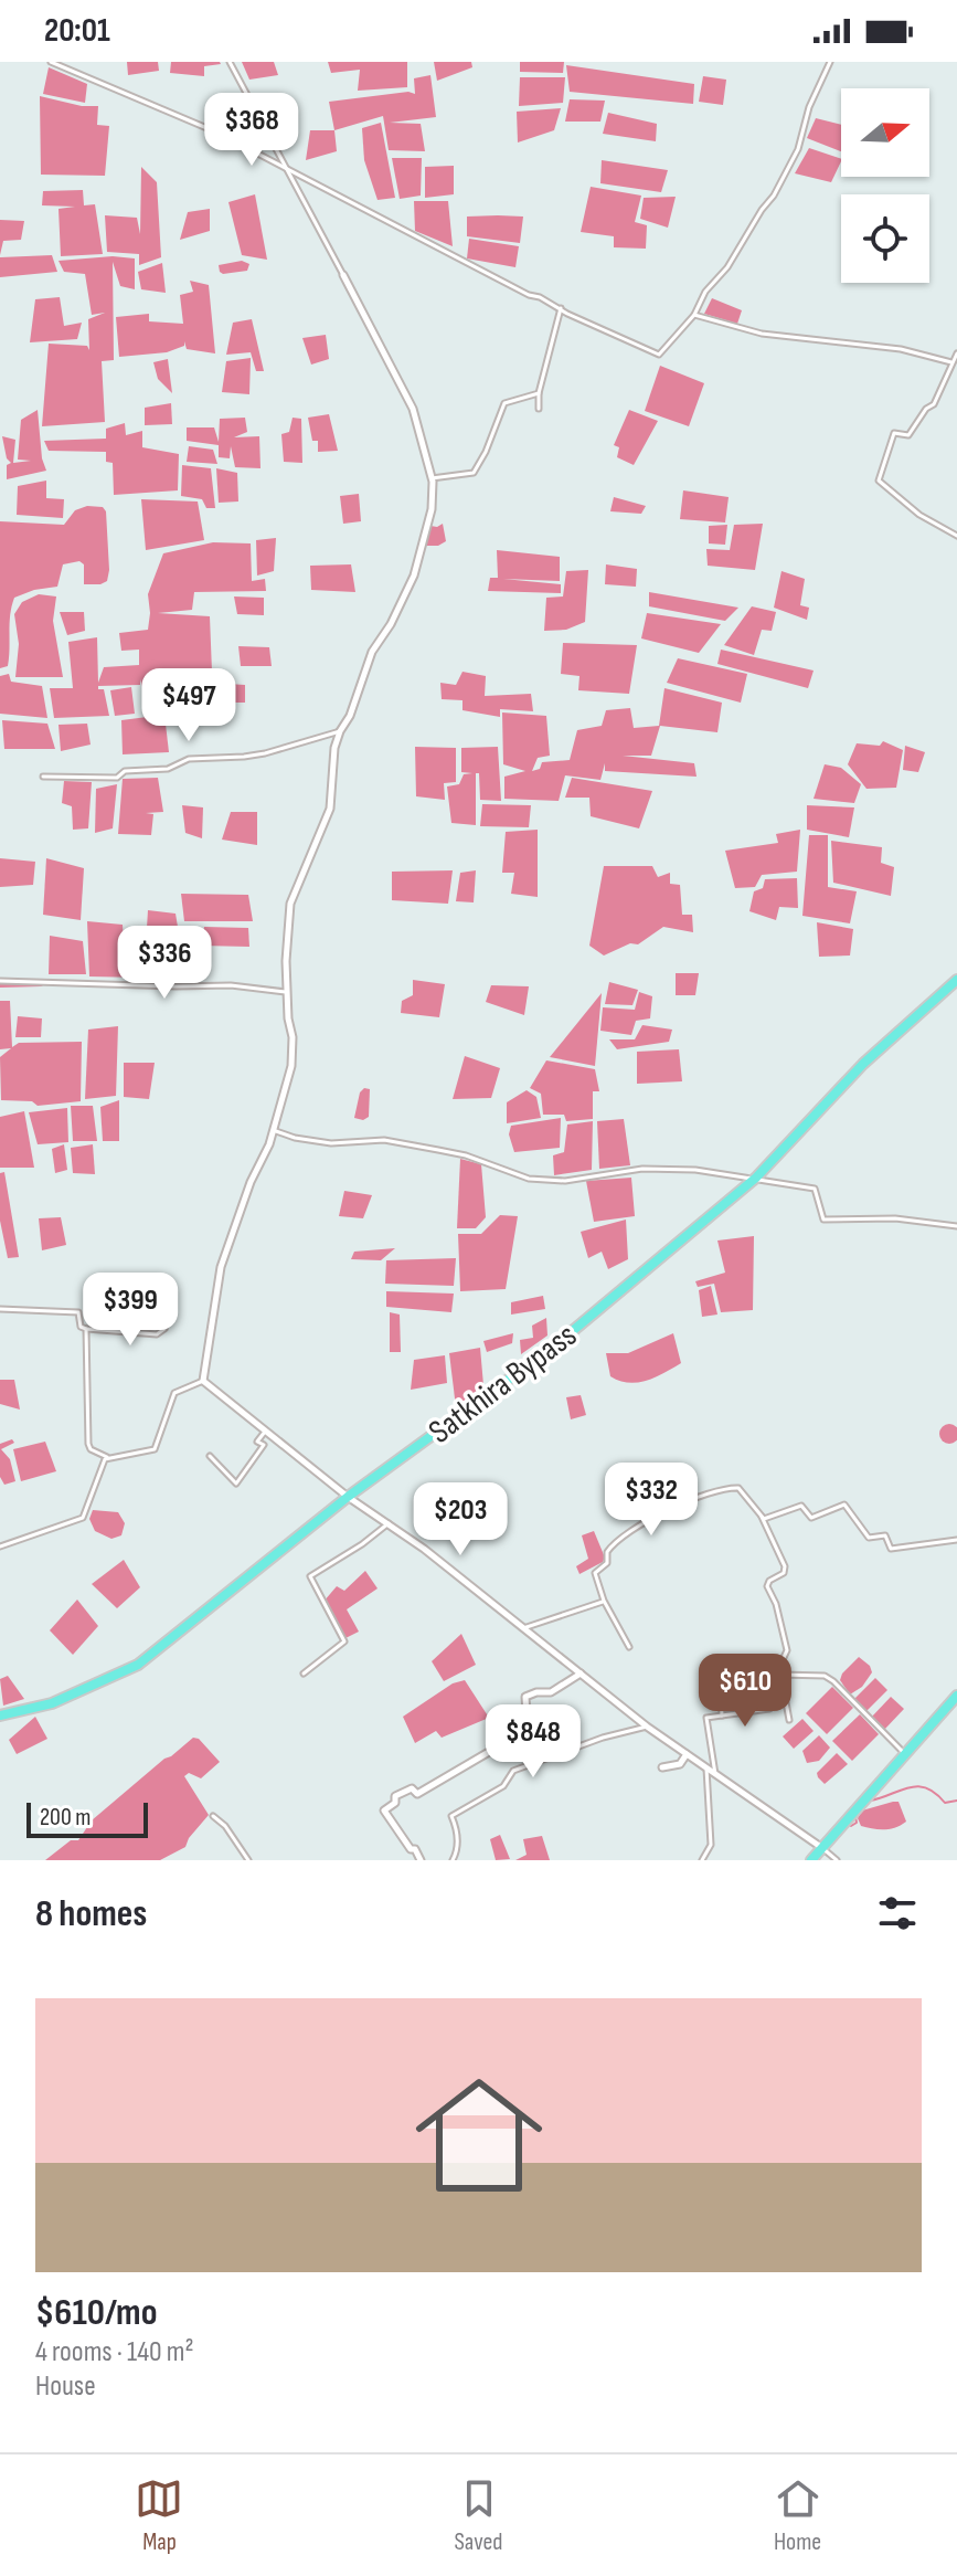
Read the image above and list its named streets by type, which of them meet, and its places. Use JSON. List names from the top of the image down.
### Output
{
  "streets": {
    "highway": ["Satkhira Bypass"]
  },
  "scale_bar": "200 m",
  "north": "right",
  "page": {
    "status": "20:01",
    "price": [
      "$368",
      "$497",
      "$336",
      "$399",
      "$332",
      "$203",
      "$610",
      "$848"
    ],
    "scale": "200 m",
    "heading": "8 homes",
    "list": [
      {
        "name": "$610/mo",
        "note": "4 rooms · 140 m² · House"
      }
    ],
    "tabs": ["Map", "Saved", "Home"]
  }
}
